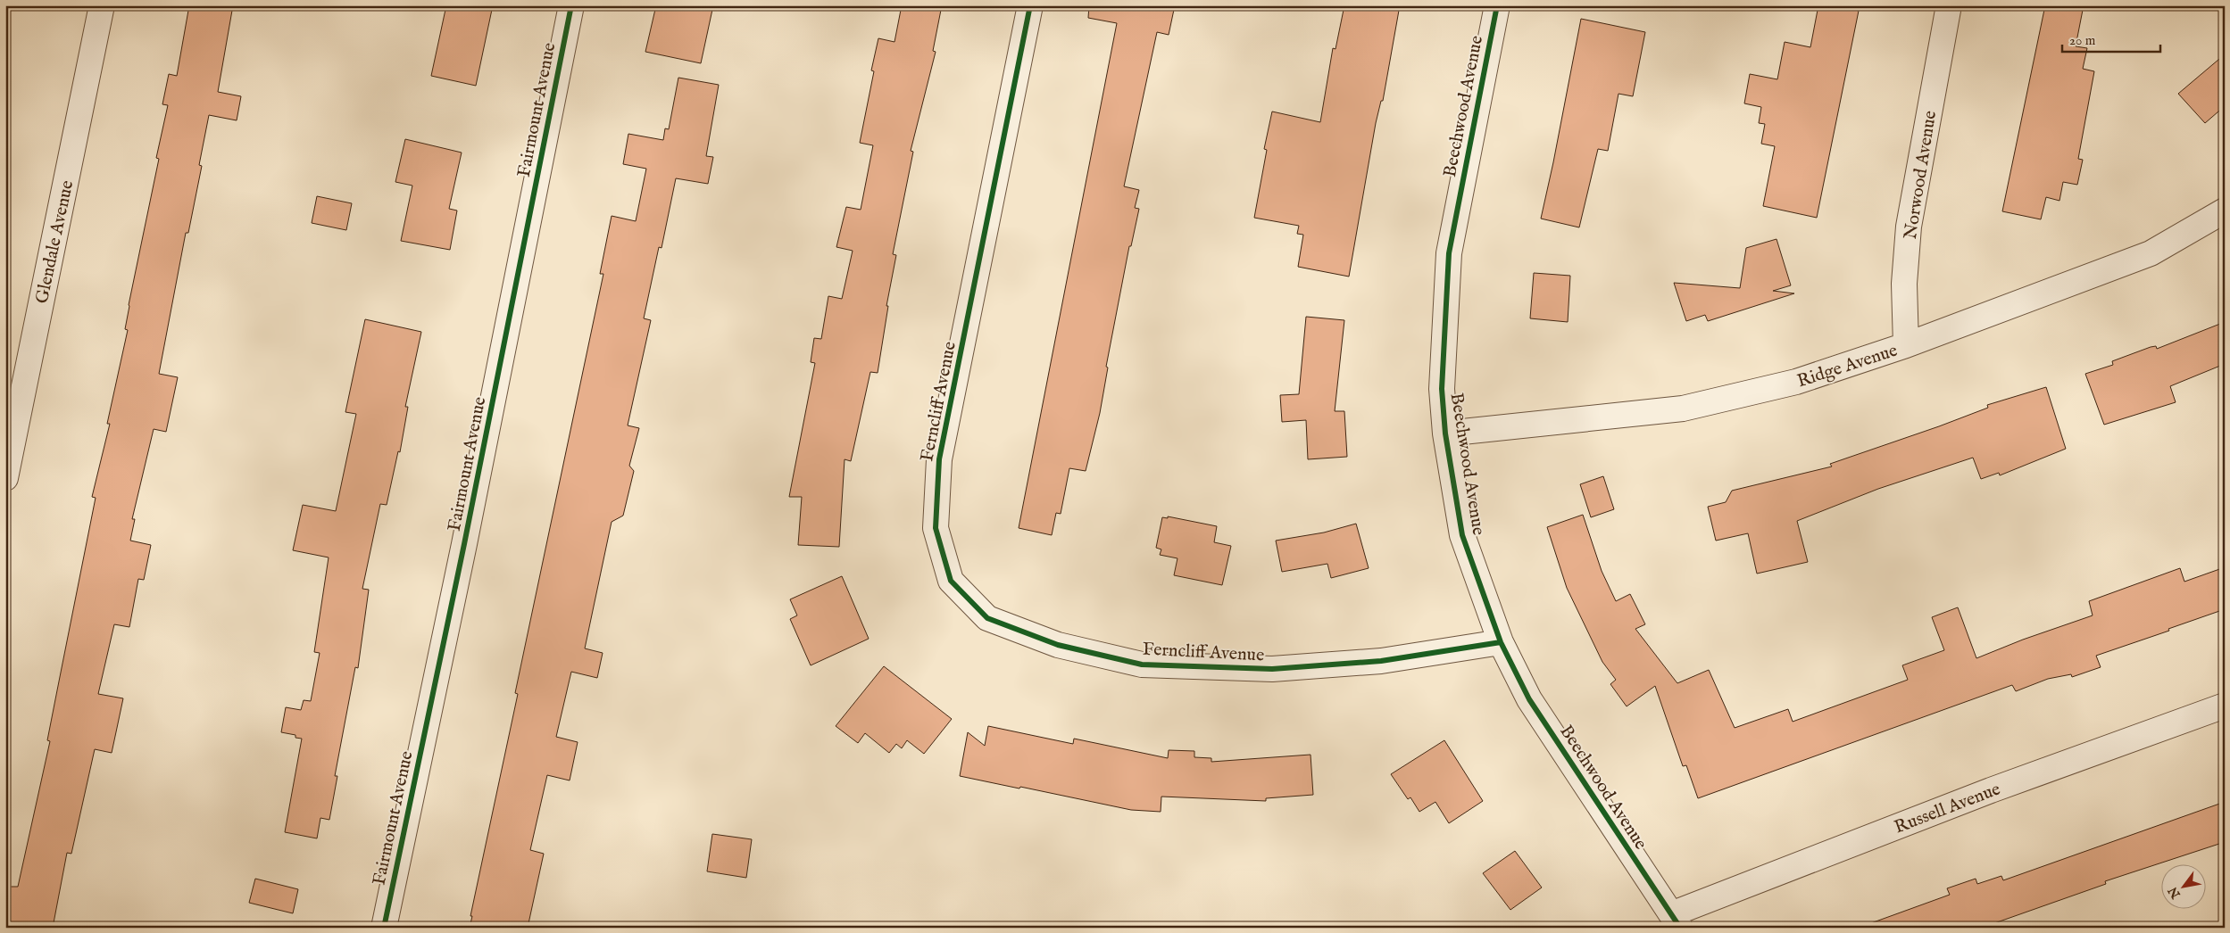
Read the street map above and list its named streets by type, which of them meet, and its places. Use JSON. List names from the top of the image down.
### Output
{
  "streets": {
    "street": [
      "Beechwood Avenue",
      "Fairmount Avenue",
      "Norwood Avenue",
      "Glendale Avenue",
      "Ridge Avenue",
      "Ferncliff Avenue",
      "Russell Avenue"
    ]
  },
  "crossings": [
    ["Beechwood Avenue", "Ridge Avenue"],
    ["Beechwood Avenue", "Ferncliff Avenue"],
    ["Beechwood Avenue", "Russell Avenue"],
    ["Norwood Avenue", "Ridge Avenue"]
  ],
  "scale_bar": "20 m",
  "north": "bottom left"
}
